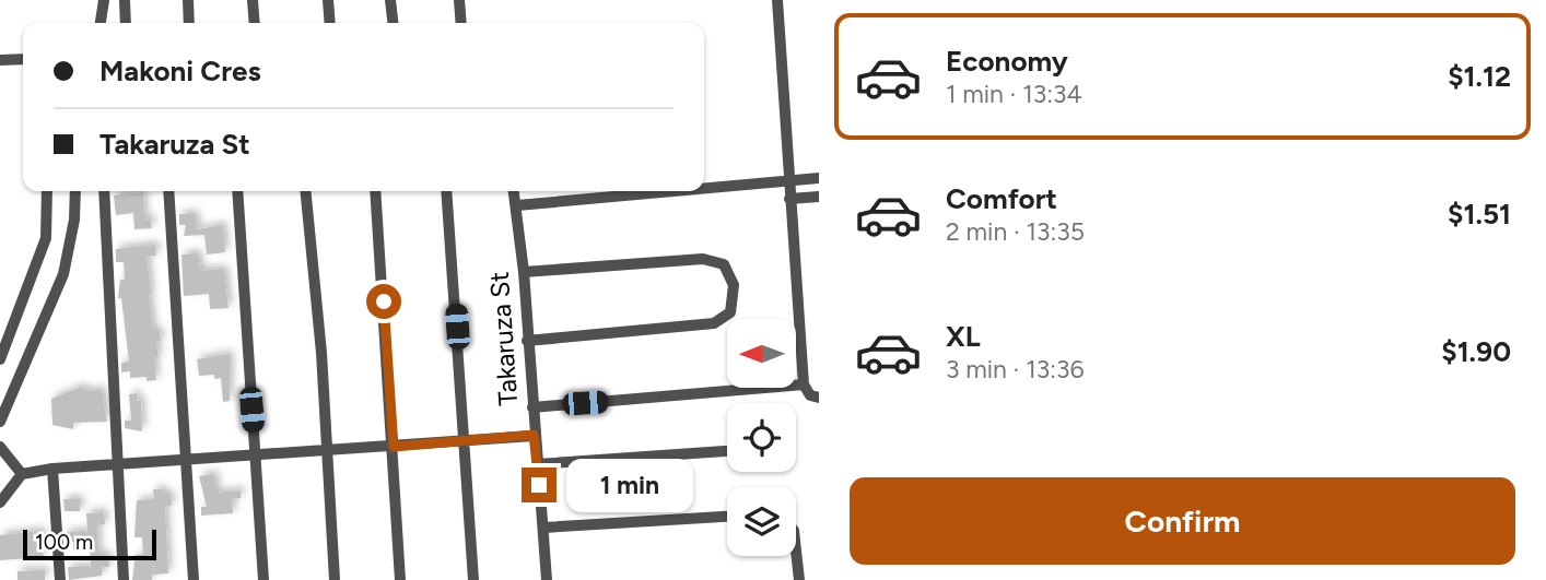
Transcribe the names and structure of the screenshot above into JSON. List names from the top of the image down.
{
  "streets": {
    "street": ["Takaruza St"]
  },
  "scale_bar": "100 m",
  "north": "left",
  "page": {
    "list": [
      {
        "name": "Economy",
        "note": "1 min · 13:34",
        "value": "$1.12"
      },
      {
        "name": "Comfort",
        "note": "2 min · 13:35",
        "value": "$1.51"
      },
      {
        "name": "XL",
        "note": "3 min · 13:36",
        "value": "$1.90"
      }
    ],
    "banner": ["Makoni Cres", "Takaruza St"],
    "bubble": "1 min",
    "buttons": "Confirm",
    "scale": "100 m"
  }
}
